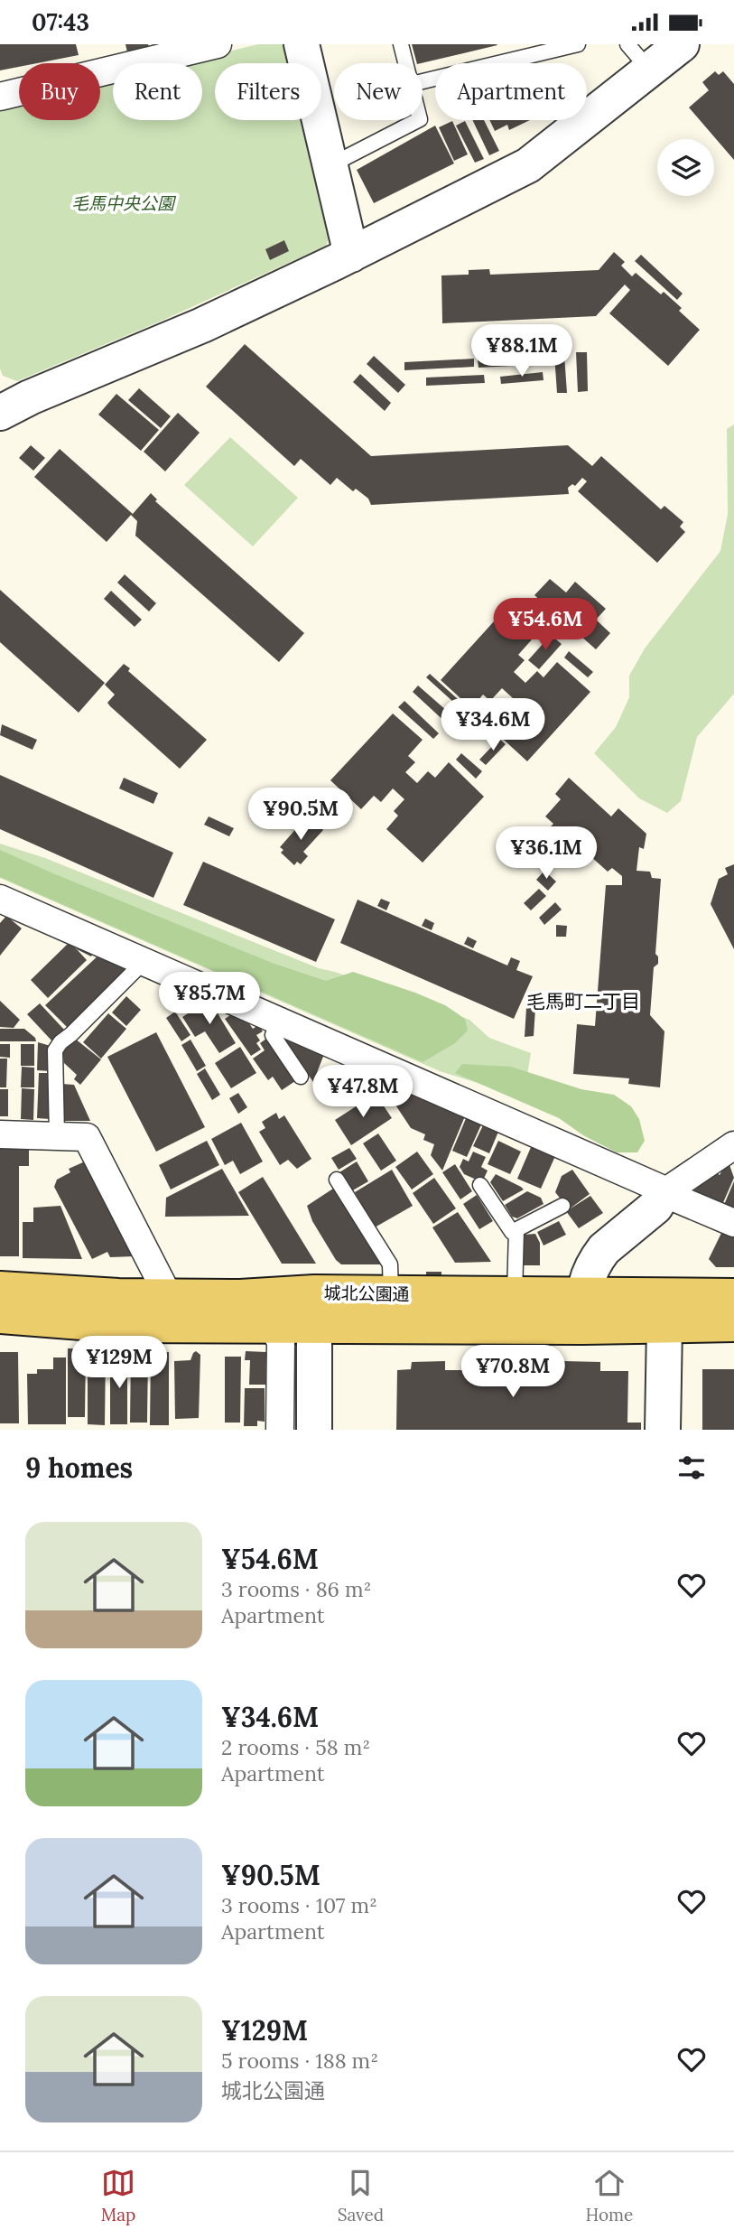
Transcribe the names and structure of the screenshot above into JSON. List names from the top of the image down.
{
  "streets": {
    "main road": ["城北公園通"]
  },
  "districts": ["毛馬町二丁目"],
  "parks": ["毛馬中央公園"],
  "page": {
    "status": "07:43",
    "chip": [
      "Buy",
      "Rent",
      "Filters",
      "New",
      "Apartment"
    ],
    "price": [
      "¥88.1M",
      "¥54.6M",
      "¥34.6M",
      "¥90.5M",
      "¥36.1M",
      "¥85.7M",
      "¥47.8M",
      "¥129M",
      "¥70.8M"
    ],
    "heading": "9 homes",
    "list": [
      {
        "name": "¥54.6M",
        "note": "3 rooms · 86 m² · Apartment"
      },
      {
        "name": "¥34.6M",
        "note": "2 rooms · 58 m² · Apartment"
      },
      {
        "name": "¥90.5M",
        "note": "3 rooms · 107 m² · Apartment"
      },
      {
        "name": "¥129M",
        "note": "5 rooms · 188 m² · 城北公園通"
      }
    ],
    "tabs": ["Map", "Saved", "Home"]
  }
}
